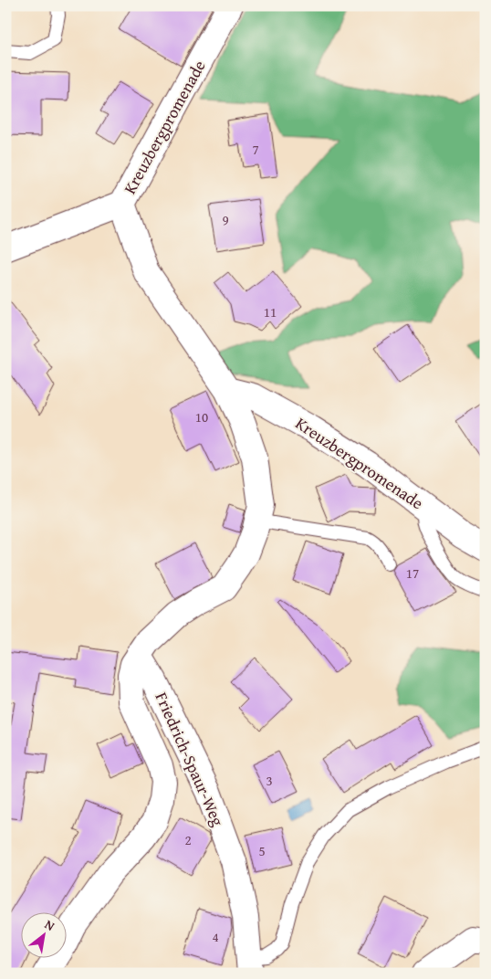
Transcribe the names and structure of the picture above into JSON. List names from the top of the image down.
{
  "streets": {
    "street": ["Kreuzbergpromenade", "Friedrich-Spaur-Weg"]
  },
  "crossings": [
    ["Kreuzbergpromenade", "Friedrich-Spaur-Weg"]
  ],
  "house_numbers": [
    "7",
    "9",
    "11",
    "10",
    "17",
    "3",
    "2",
    "5",
    "4"
  ],
  "north": "top right"
}
